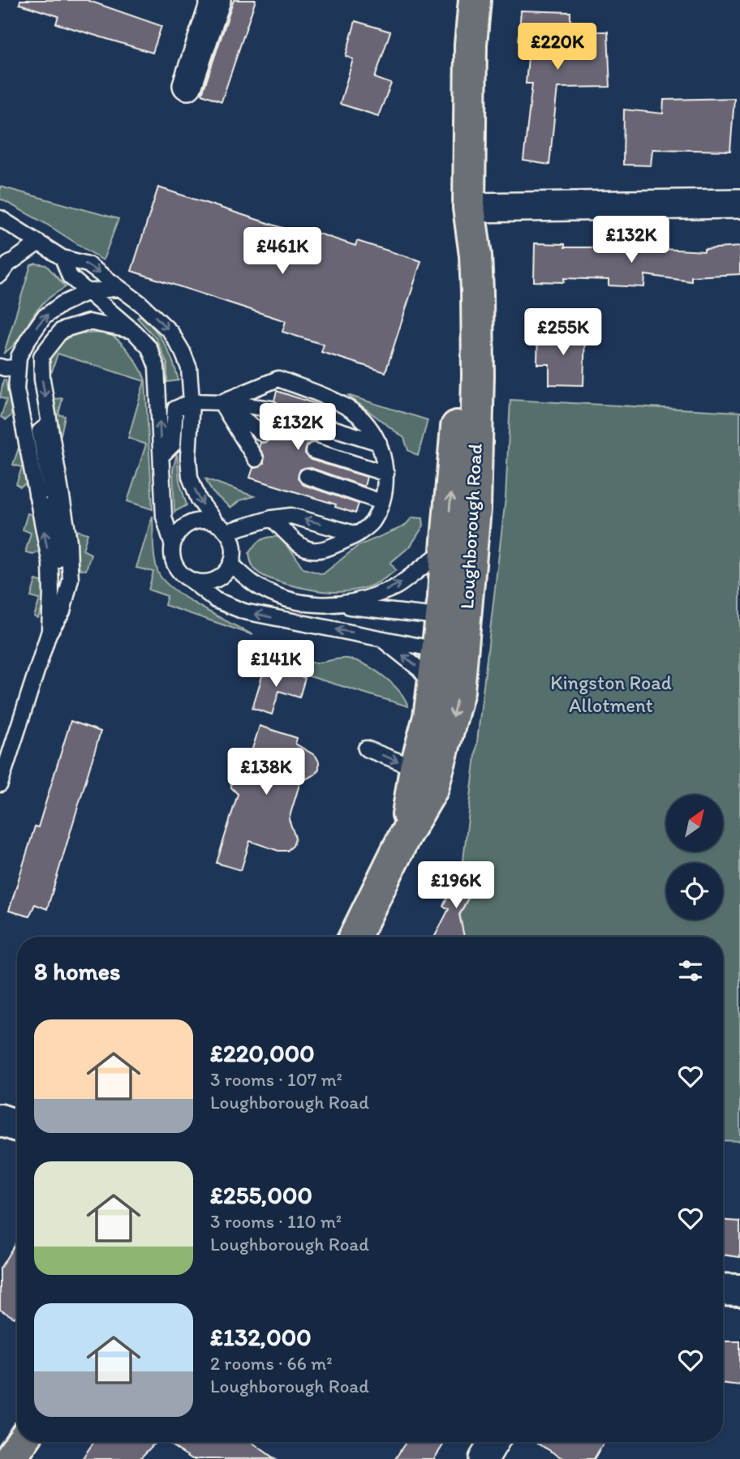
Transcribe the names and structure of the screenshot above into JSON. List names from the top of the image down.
{
  "streets": {
    "main road": ["Loughborough Road"]
  },
  "parks": ["Kingston Road Allotment"],
  "north": "top right",
  "page": {
    "price": [
      "£220K",
      "£132K",
      "£461K",
      "£255K",
      "£132K",
      "£141K",
      "£138K",
      "£196K"
    ],
    "heading": "8 homes",
    "list": [
      {
        "name": "£220,000",
        "note": "3 rooms · 107 m² · Loughborough Road"
      },
      {
        "name": "£255,000",
        "note": "3 rooms · 110 m² · Loughborough Road"
      },
      {
        "name": "£132,000",
        "note": "2 rooms · 66 m² · Loughborough Road"
      }
    ]
  }
}
